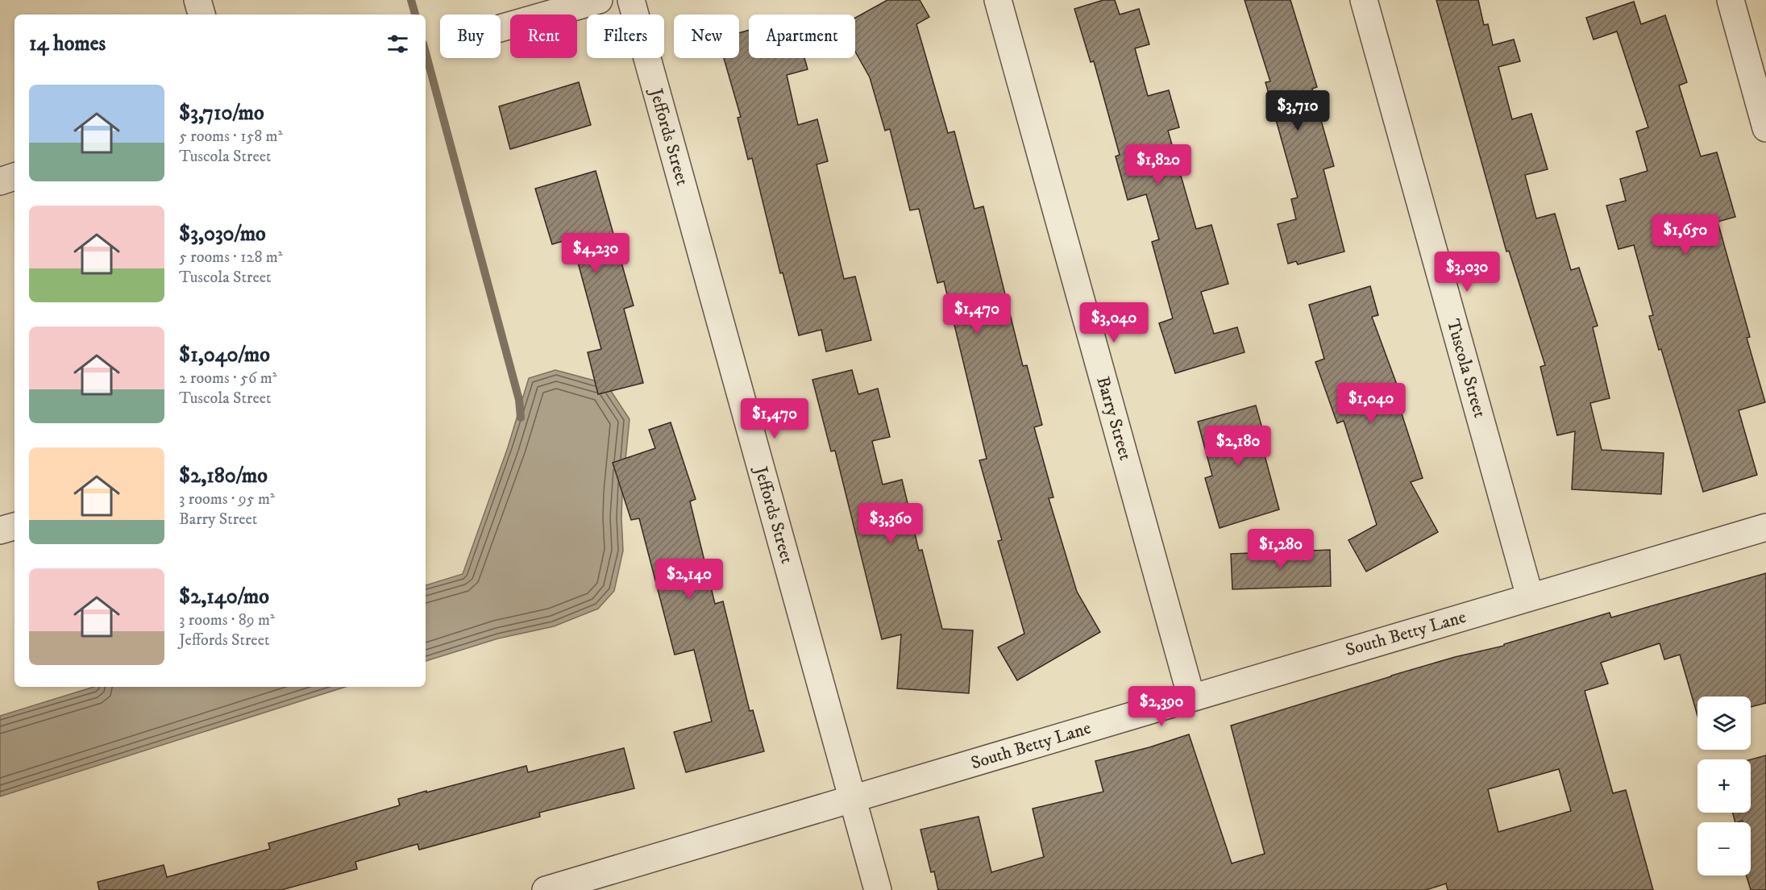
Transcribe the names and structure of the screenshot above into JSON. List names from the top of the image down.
{
  "streets": {
    "street": [
      "Jeffords Street",
      "Tuscola Street",
      "Barry Street",
      "South Betty Lane"
    ]
  },
  "crossings": [
    ["Jeffords Street", "South Betty Lane"],
    ["Tuscola Street", "South Betty Lane"],
    ["Barry Street", "South Betty Lane"]
  ],
  "page": {
    "chip": [
      "Buy",
      "Rent",
      "Filters",
      "New",
      "Apartment"
    ],
    "heading": "14 homes",
    "list": [
      {
        "name": "$3,710/mo",
        "note": "5 rooms · 158 m² · Tuscola Street"
      },
      {
        "name": "$3,030/mo",
        "note": "5 rooms · 128 m² · Tuscola Street"
      },
      {
        "name": "$1,040/mo",
        "note": "2 rooms · 56 m² · Tuscola Street"
      },
      {
        "name": "$2,180/mo",
        "note": "3 rooms · 95 m² · Barry Street"
      },
      {
        "name": "$2,140/mo",
        "note": "3 rooms · 89 m² · Jeffords Street"
      }
    ],
    "price": [
      "$3,710",
      "$1,820",
      "$1,650",
      "$4,230",
      "$3,030",
      "$1,470",
      "$3,040",
      "$1,040",
      "$1,470",
      "$2,180",
      "$3,360",
      "$1,280",
      "$2,140",
      "$2,390"
    ],
    "map_buttons": ["+", "−"]
  }
}
